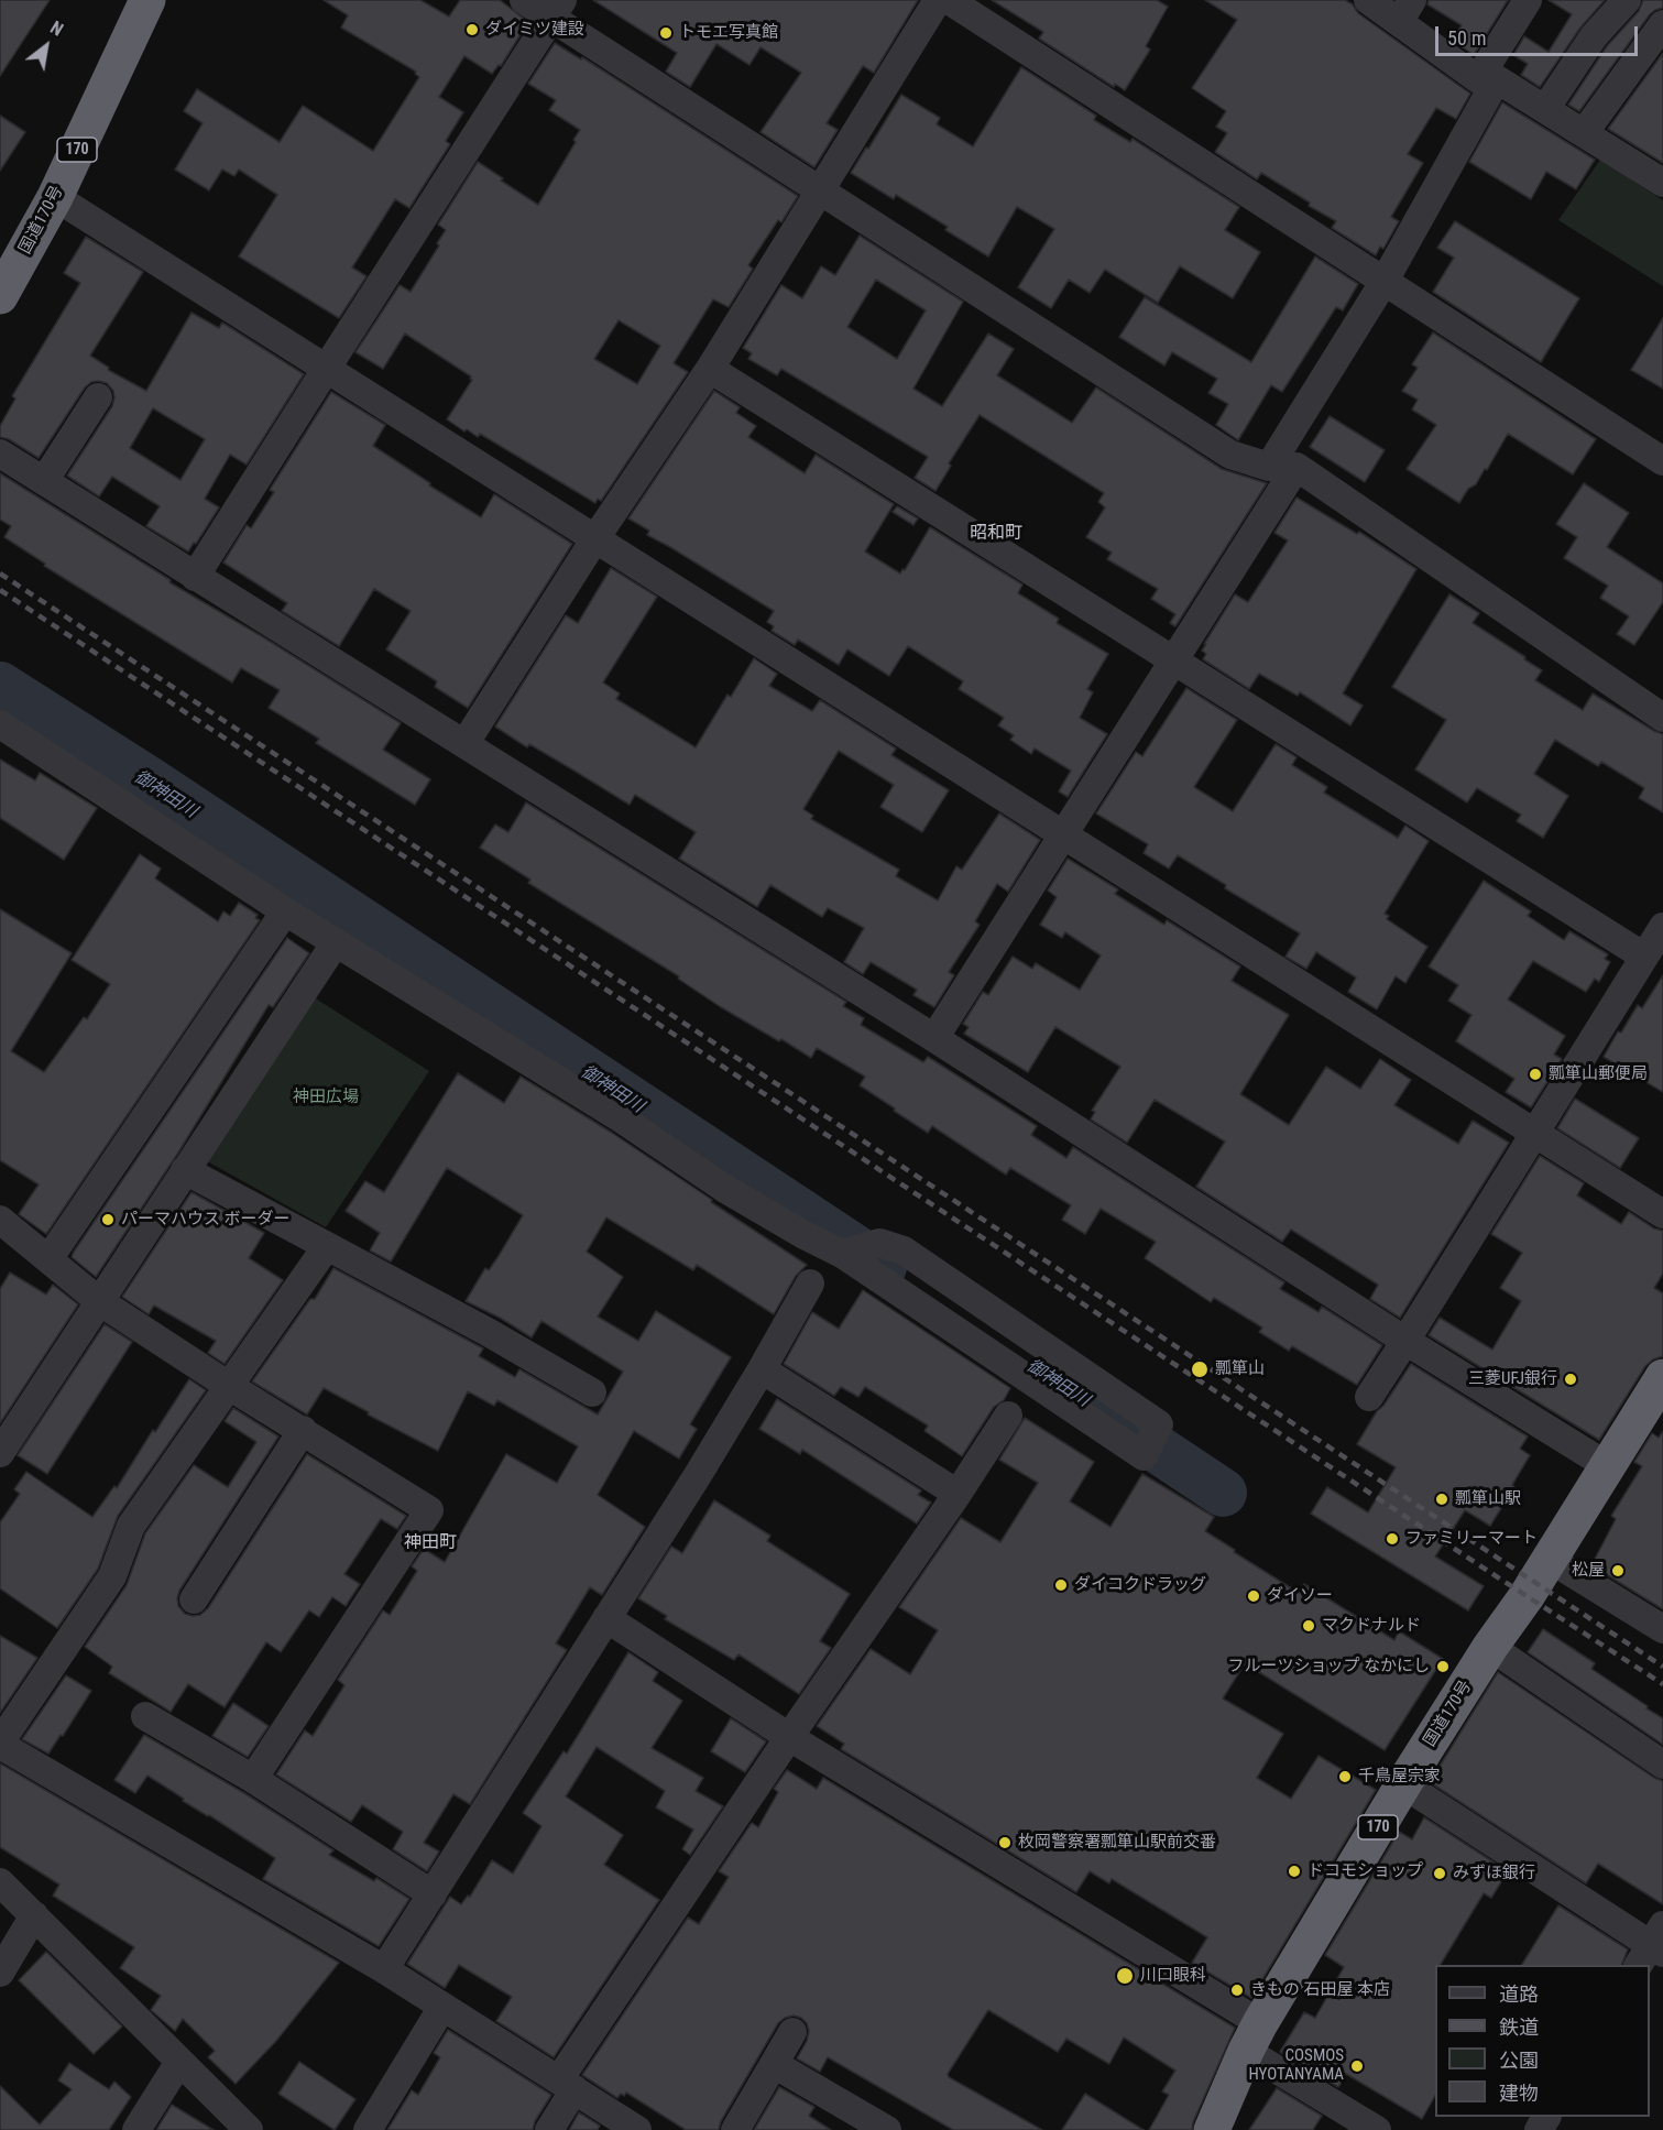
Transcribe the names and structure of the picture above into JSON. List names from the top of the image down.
{
  "streets": {
    "highway": ["170", "国道170号"]
  },
  "districts": ["昭和町", "神田町"],
  "water": ["御神田川"],
  "parks": ["神田広場"],
  "places": [
    "ダイミツ建設",
    "トモエ写真館",
    "瓢箪山郵便局",
    "パーマハウス ボーダー",
    "瓢箪山",
    "三菱UFJ銀行",
    "瓢箪山駅",
    "ファミリーマート",
    "松屋",
    "ダイコクドラッグ",
    "ダイソー",
    "マクドナルド",
    "フルーツショップ なかにし",
    "千鳥屋宗家",
    "枚岡警察署瓢箪山駅前交番",
    "ドコモショップ",
    "みずほ銀行",
    "川口眼科",
    "きもの 石田屋 本店",
    "COSMOS HYOTANYAMA"
  ],
  "legend": [
    "道路",
    "鉄道",
    "公園",
    "建物"
  ],
  "scale_bar": "50 m",
  "north": "top right"
}
